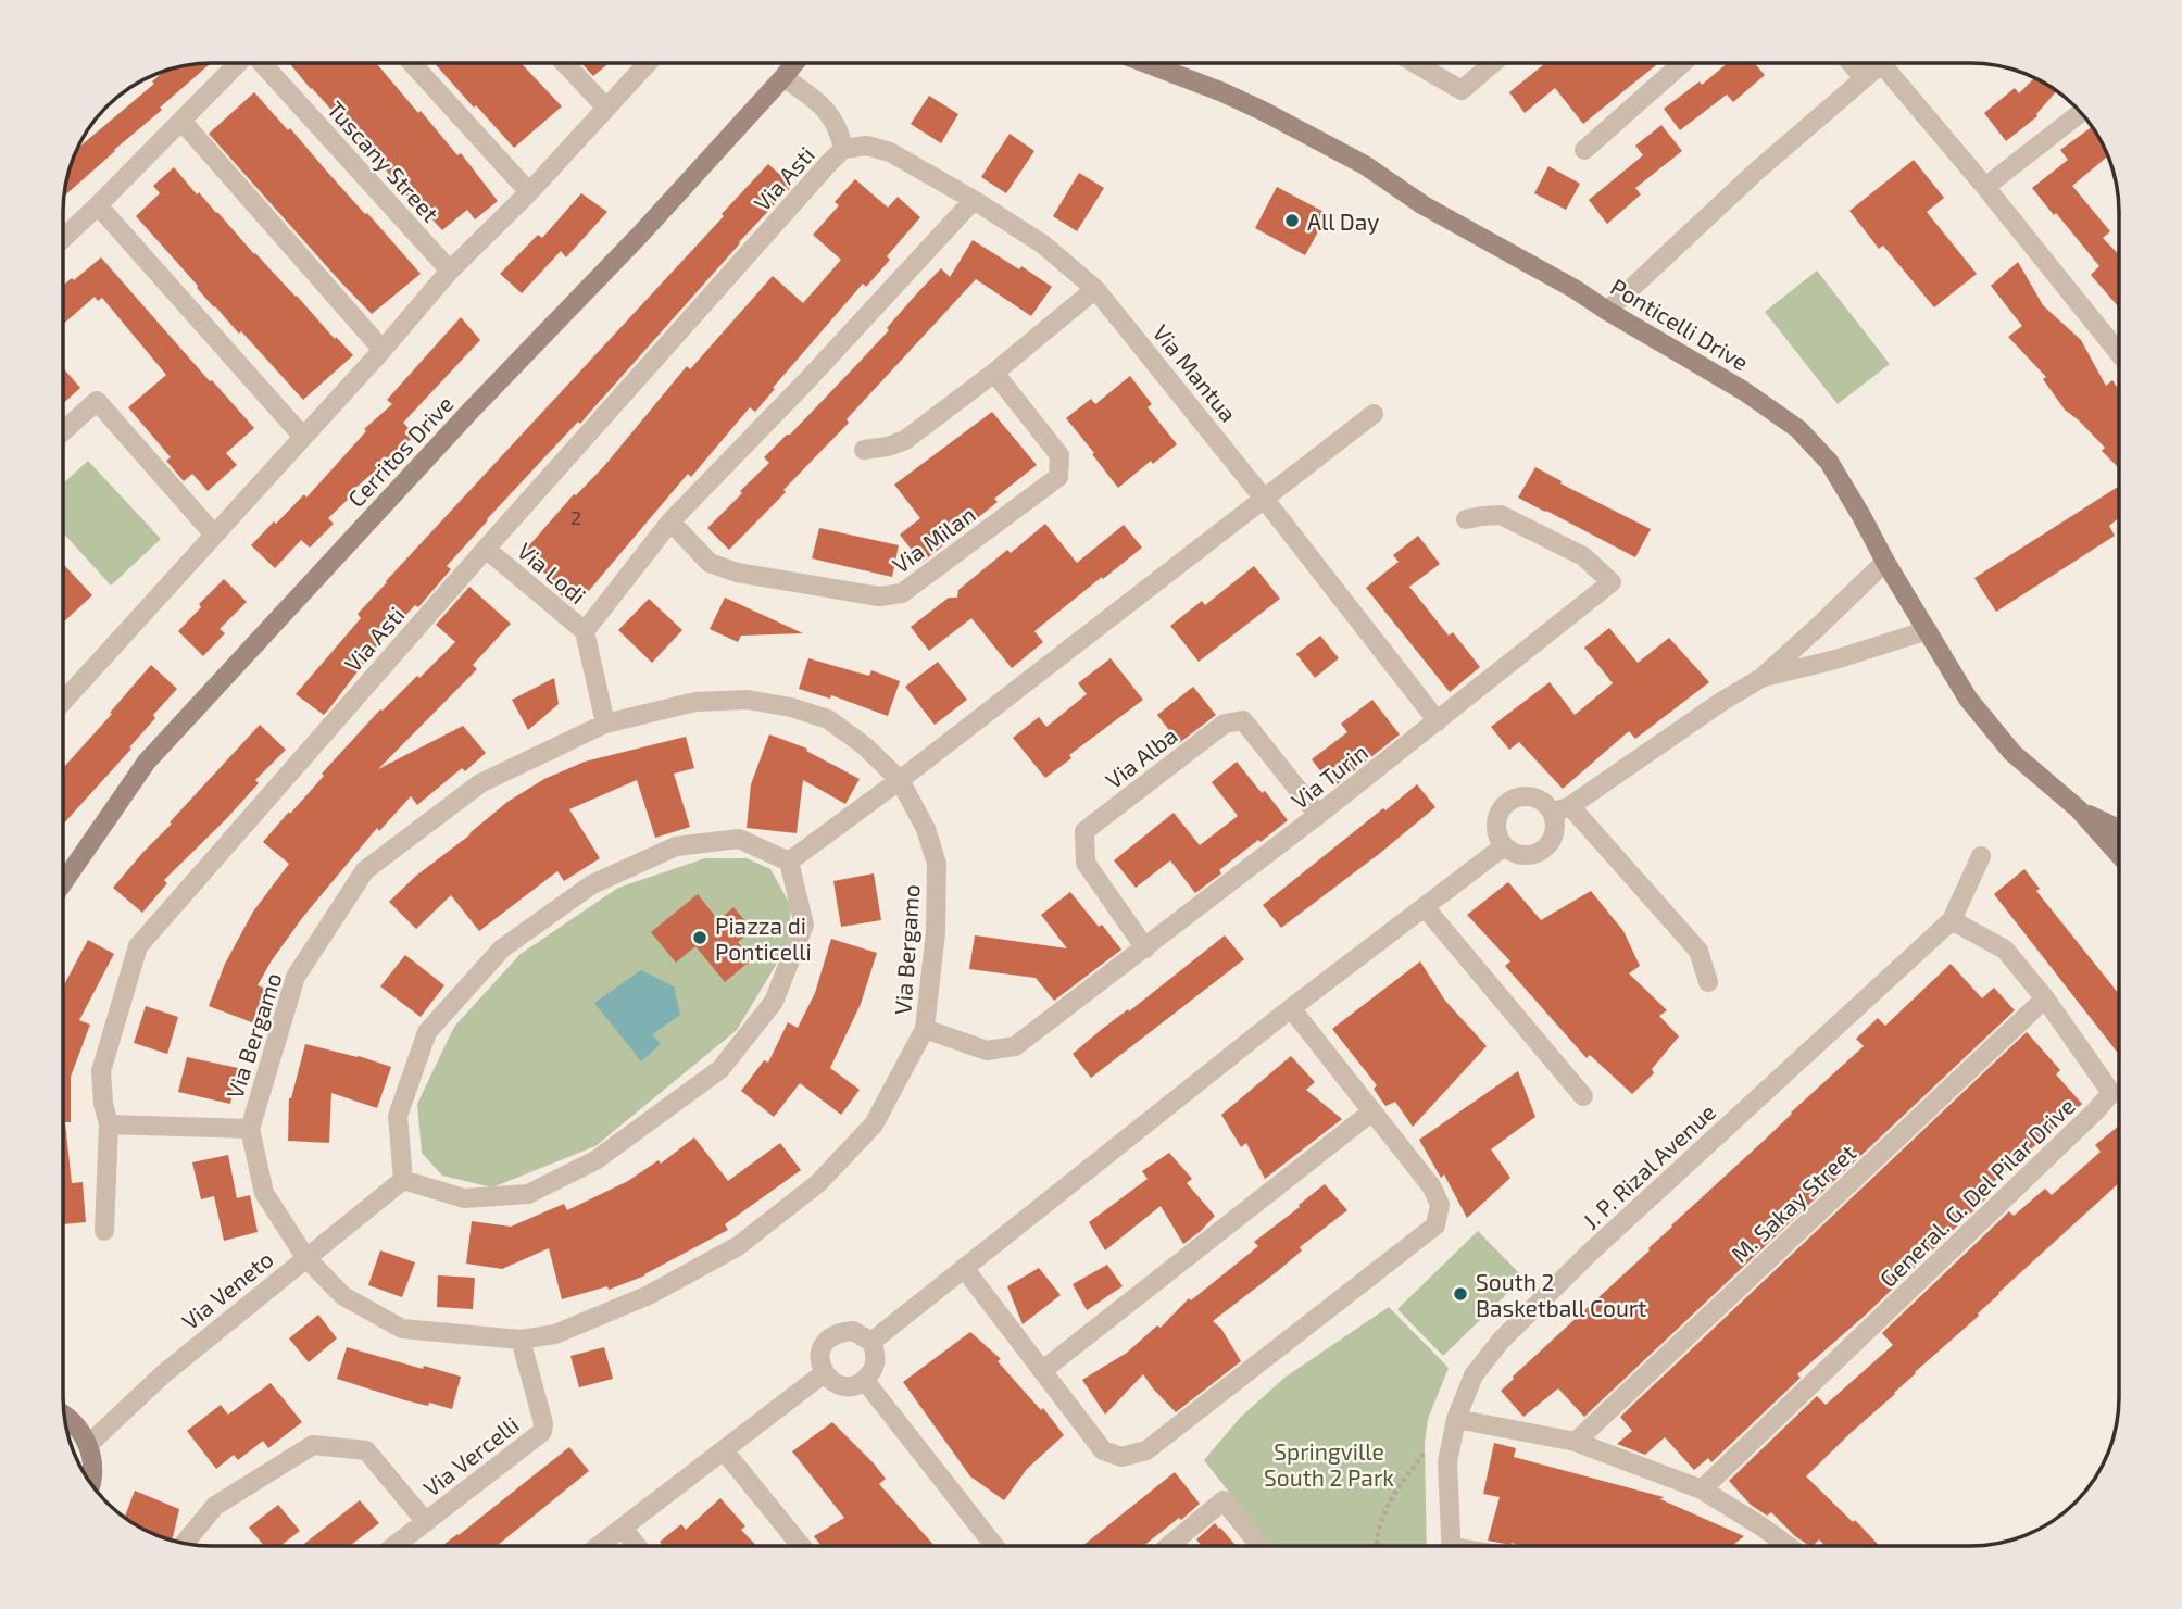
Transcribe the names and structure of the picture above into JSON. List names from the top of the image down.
{
  "streets": {
    "street": [
      "Tuscany Street",
      "Via Asti",
      "Ponticelli Drive",
      "Via Mantua",
      "Cerritos Drive",
      "Via Milan",
      "Via Lodi",
      "Via Alba",
      "Via Turin",
      "Via Bergamo",
      "J. P. Rizal Avenue",
      "General. G. Del Pilar Drive",
      "M. Sakay Street",
      "Via Veneto",
      "Via Vercelli"
    ]
  },
  "crossings": [
    ["Via Asti", "Via Mantua"],
    ["Via Asti", "Via Lodi"],
    ["Via Mantua", "Via Turin"],
    ["Via Lodi", "Via Bergamo"],
    ["Via Alba", "Via Turin"],
    ["Via Turin", "Via Bergamo"],
    ["Via Bergamo", "Via Veneto"],
    ["Via Bergamo", "Via Vercelli"],
    ["J. P. Rizal Avenue", "General. G. Del Pilar Drive"],
    ["General. G. Del Pilar Drive", "M. Sakay Street"]
  ],
  "parks": ["Springville South 2 Park"],
  "places": ["All Day", "Piazza di Ponticelli", "South 2 Basketball Court"],
  "house_numbers": ["2"]
}
